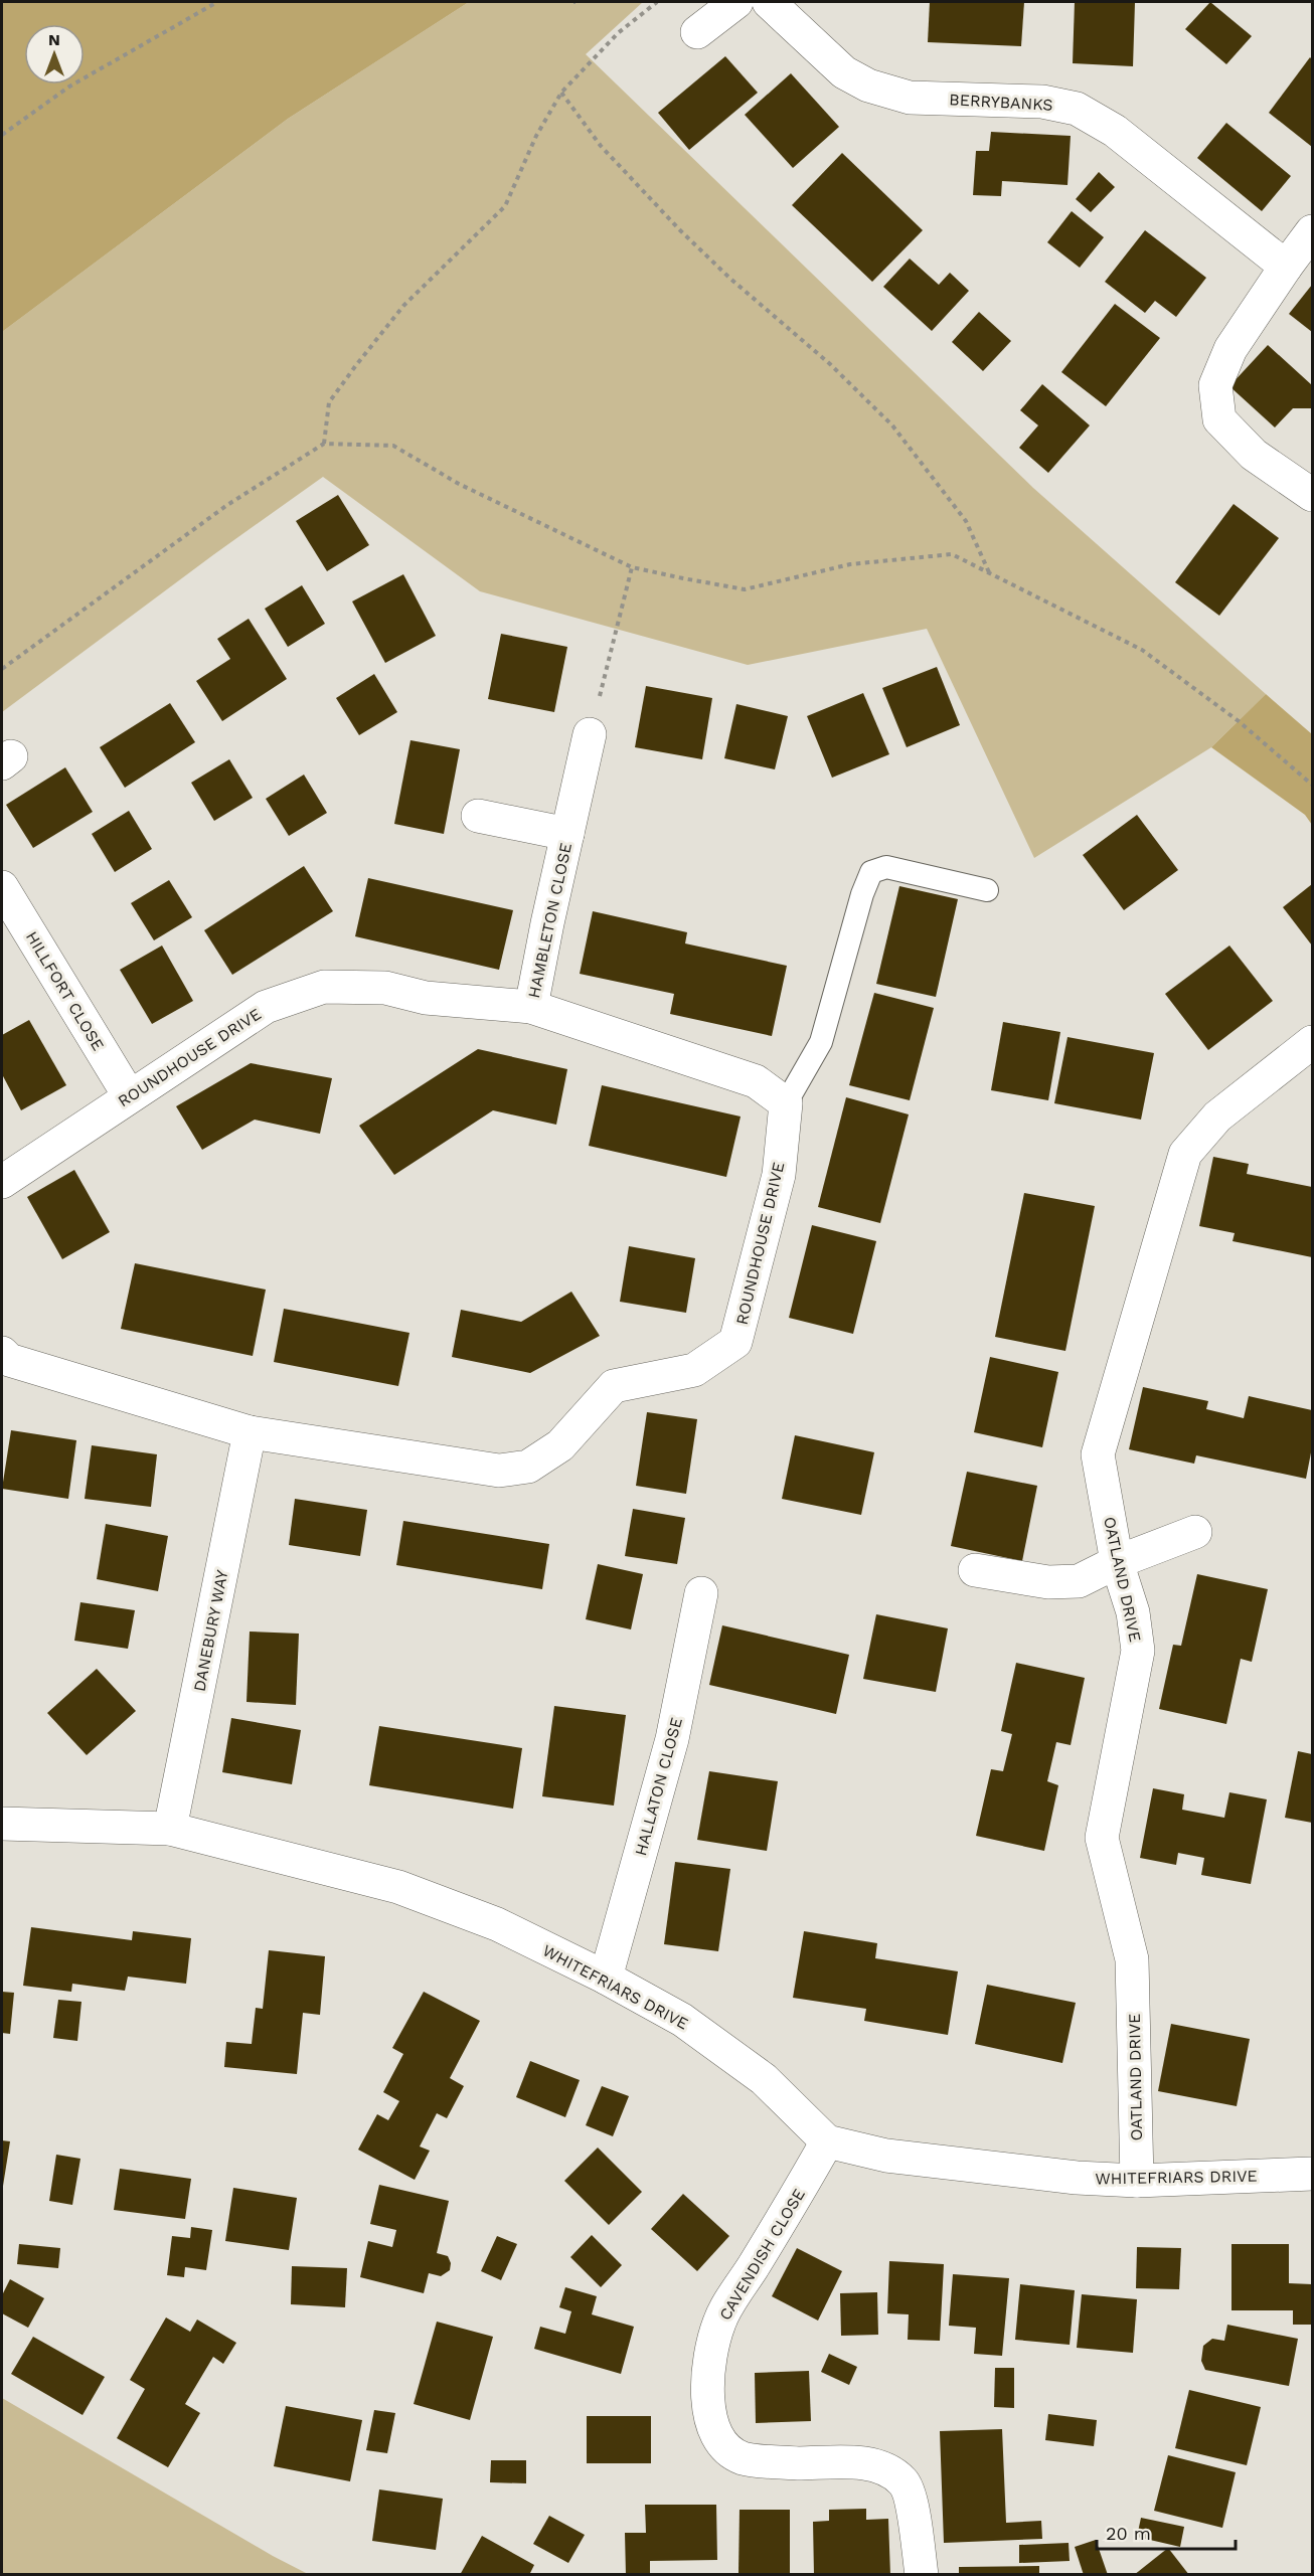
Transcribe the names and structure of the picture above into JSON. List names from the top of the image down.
{
  "streets": {
    "street": [
      "BERRYBANKS",
      "HAMBLETON CLOSE",
      "HILLFORT CLOSE",
      "ROUNDHOUSE DRIVE",
      "OATLAND DRIVE",
      "DANEBURY WAY",
      "HALLATON CLOSE",
      "WHITEFRIARS DRIVE",
      "CAVENDISH CLOSE"
    ]
  },
  "crossings": [
    ["HAMBLETON CLOSE", "ROUNDHOUSE DRIVE"],
    ["HILLFORT CLOSE", "ROUNDHOUSE DRIVE"],
    ["ROUNDHOUSE DRIVE", "DANEBURY WAY"],
    ["OATLAND DRIVE", "WHITEFRIARS DRIVE"],
    ["DANEBURY WAY", "WHITEFRIARS DRIVE"],
    ["HALLATON CLOSE", "WHITEFRIARS DRIVE"],
    ["WHITEFRIARS DRIVE", "CAVENDISH CLOSE"]
  ],
  "scale_bar": "20 m",
  "north": "top"
}
